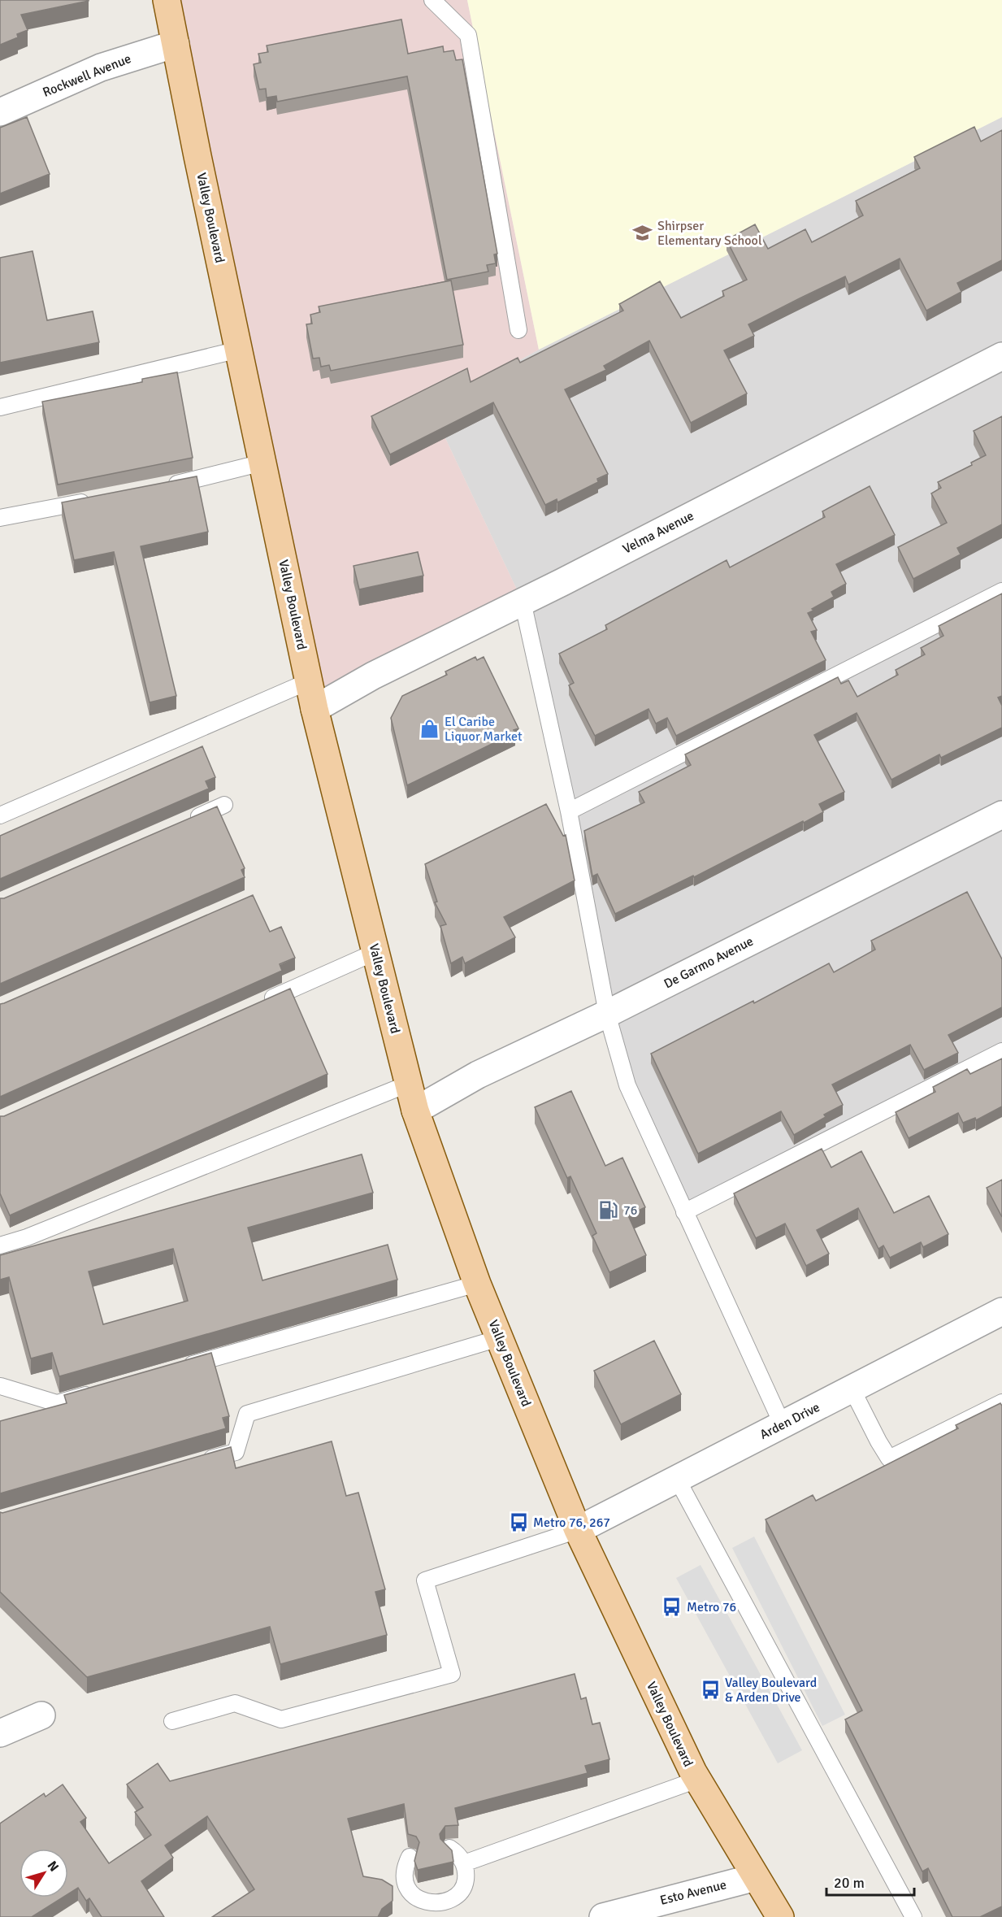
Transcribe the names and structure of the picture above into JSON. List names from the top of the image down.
{
  "streets": {
    "main road": ["Valley Boulevard"],
    "street": [
      "Rockwell Avenue",
      "Velma Avenue",
      "De Garmo Avenue",
      "Arden Drive",
      "Esto Avenue"
    ]
  },
  "crossings": [
    ["Rockwell Avenue", "Valley Boulevard"],
    ["Valley Boulevard", "Velma Avenue"],
    ["Valley Boulevard", "De Garmo Avenue"],
    ["Valley Boulevard", "Arden Drive"],
    ["Valley Boulevard", "Esto Avenue"]
  ],
  "places": {
    "school or university": ["Shirpser Elementary School"],
    "shop": ["El Caribe Liquor Market"],
    "fuel station": ["76"],
    "bus stop": ["Metro 76, 267", "Metro 76", "Valley Boulevard & Arden Drive"]
  },
  "scale_bar": "20 m",
  "north": "top right"
}
